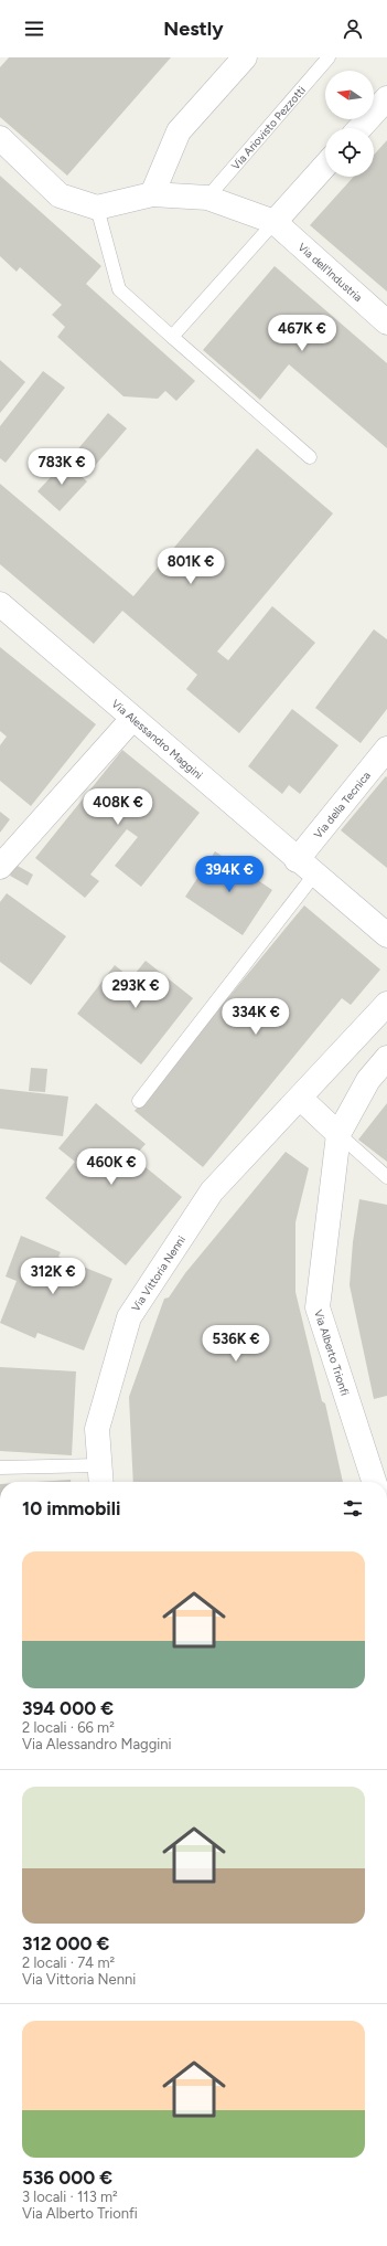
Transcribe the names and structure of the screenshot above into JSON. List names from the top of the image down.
{
  "streets": {
    "street": [
      "Via dell'Industria",
      "Via Alessandro Maggini",
      "Via della Tecnica",
      "Via Vittoria Nenni",
      "Via Alberto Trionfi"
    ],
    "lane": ["Via Ariovisto Pezzotti"]
  },
  "crossings": [
    ["Via Alessandro Maggini", "Via della Tecnica"]
  ],
  "north": "left",
  "page": {
    "header": "Nestly",
    "price": [
      "467K €",
      "783K €",
      "801K €",
      "408K €",
      "394K €",
      "293K €",
      "334K €",
      "460K €",
      "312K €",
      "536K €"
    ],
    "heading": "10 immobili",
    "list": [
      {
        "name": "394 000 €",
        "note": "2 locali · 66 m² · Via Alessandro Maggini"
      },
      {
        "name": "312 000 €",
        "note": "2 locali · 74 m² · Via Vittoria Nenni"
      },
      {
        "name": "536 000 €",
        "note": "3 locali · 113 m² · Via Alberto Trionfi"
      }
    ]
  }
}
